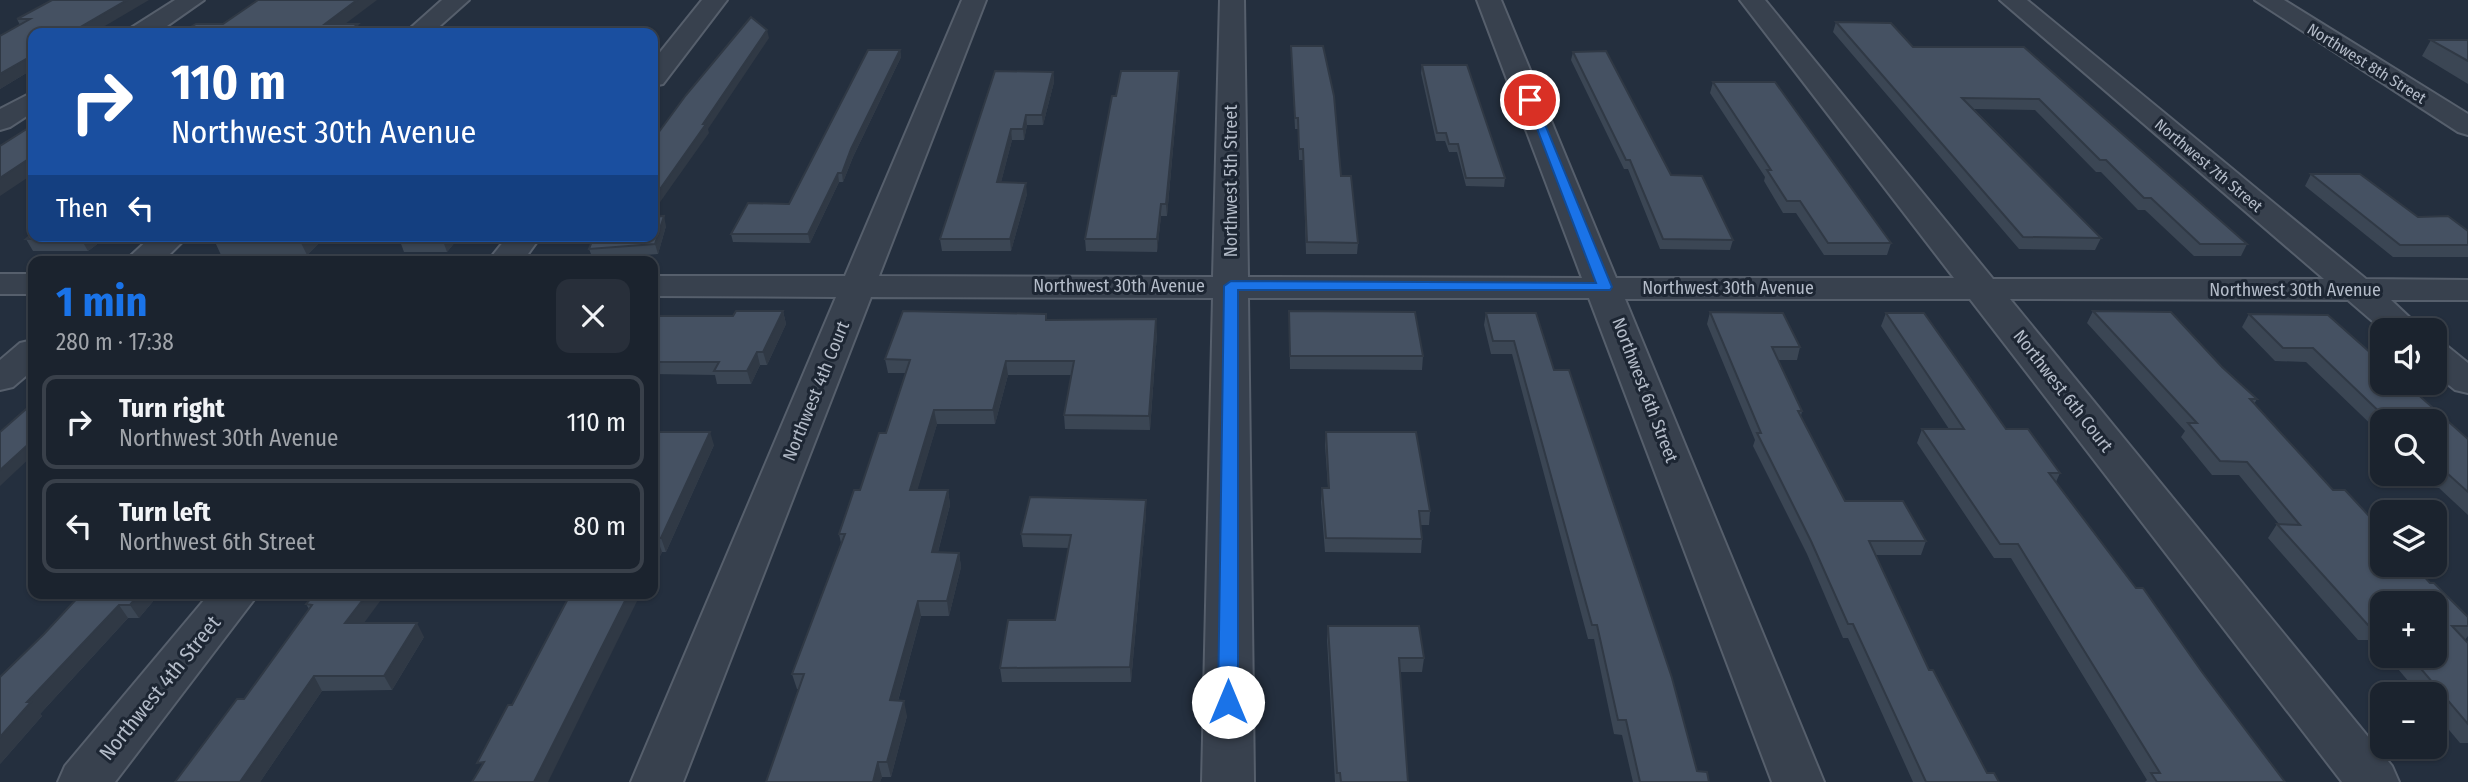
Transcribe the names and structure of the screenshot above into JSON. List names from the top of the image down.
{
  "streets": {
    "street": [
      "Northwest 8th Street",
      "Northwest 7th Street",
      "Northwest 5th Street",
      "Northwest 30th Avenue",
      "Northwest 6th Street",
      "Northwest 4th Court",
      "Northwest 6th Court",
      "Northwest 4th Street"
    ]
  },
  "crossings": [
    ["Northwest 7th Street", "Northwest 30th Avenue"],
    ["Northwest 5th Street", "Northwest 30th Avenue"],
    ["Northwest 30th Avenue", "Northwest 6th Street"],
    ["Northwest 30th Avenue", "Northwest 4th Court"],
    ["Northwest 30th Avenue", "Northwest 6th Court"]
  ],
  "page": {
    "turn": ["110 m", "Northwest 30th Avenue"],
    "then": "Then",
    "heading": ["1 min", "280 m · 17:38"],
    "map_buttons": ["+", "−"],
    "list": [
      {
        "name": "Turn right",
        "note": "Northwest 30th Avenue",
        "value": "110 m"
      },
      {
        "name": "Turn left",
        "note": "Northwest 6th Street",
        "value": "80 m"
      }
    ]
  }
}
